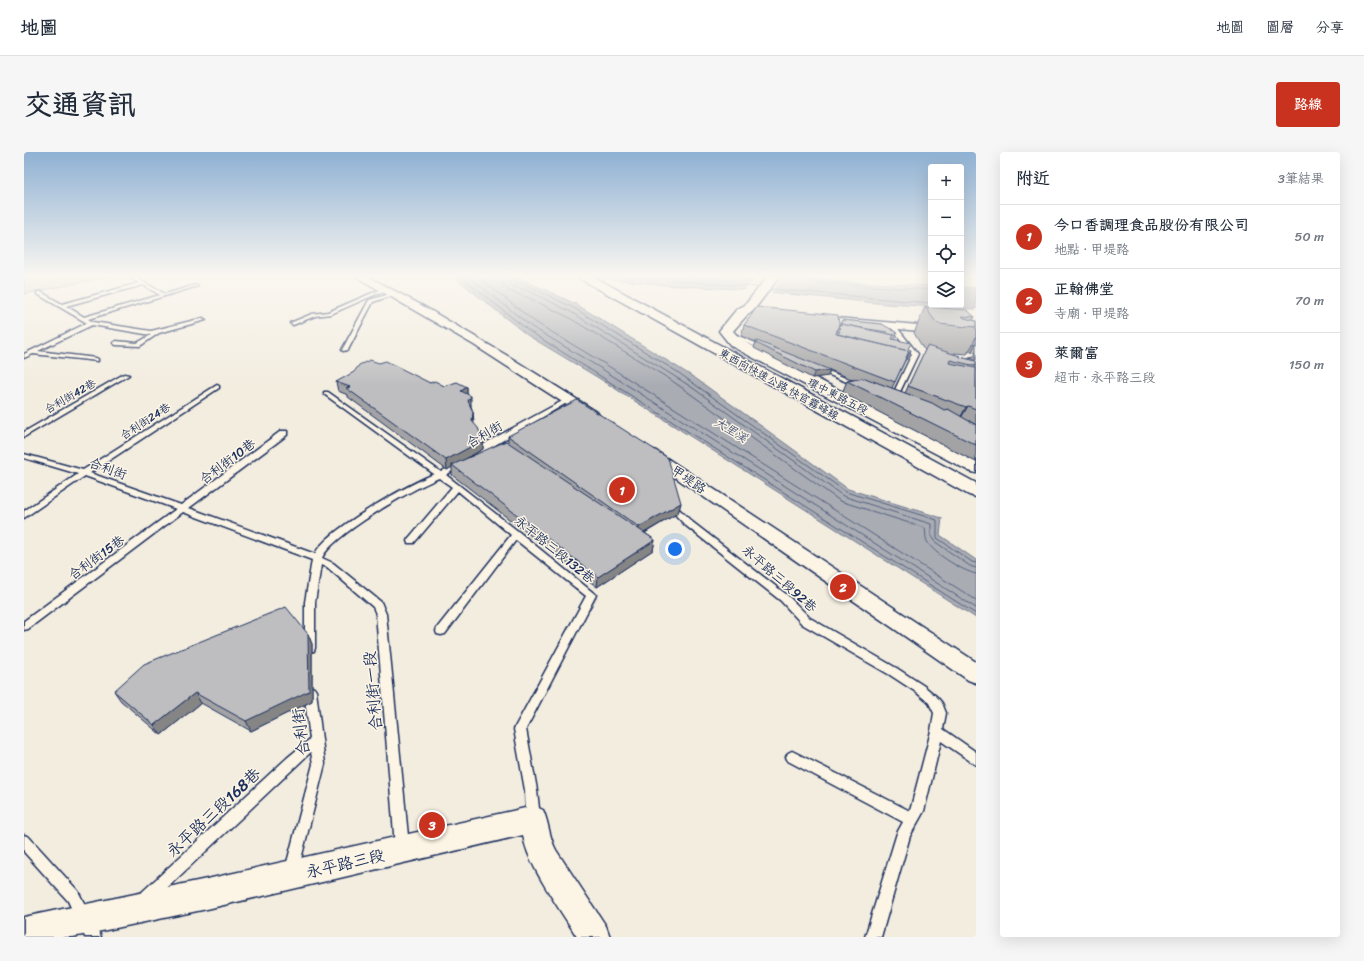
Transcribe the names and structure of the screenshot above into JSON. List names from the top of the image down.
{
  "streets": {
    "main road": ["東西向快速公路 快官霧峰線", "環中東路五段"],
    "street": ["甲堤路", "永平路三段"],
    "lane": [
      "合利街42巷",
      "合利街24巷",
      "合利街",
      "合利街10巷",
      "永平路三段132巷",
      "合利街15巷",
      "永平路三段92巷",
      "合利街一段",
      "永平路三段168巷"
    ]
  },
  "crossings": [
    ["合利街24巷", "合利街"],
    ["合利街", "合利街10巷"],
    ["合利街", "永平路三段132巷"],
    ["合利街", "合利街15巷"],
    ["合利街", "合利街一段"],
    ["合利街", "永平路三段168巷"],
    ["合利街", "永平路三段"],
    ["合利街10巷", "合利街15巷"],
    ["永平路三段132巷", "永平路三段"],
    ["合利街一段", "永平路三段"],
    ["永平路三段168巷", "永平路三段"]
  ],
  "water": ["大里溪"],
  "page": {
    "header": "地圖",
    "nav": ["地圖", "圖層", "分享"],
    "title": "交通資訊",
    "buttons": "路線",
    "heading": ["附近", "3筆結果"],
    "map_buttons": ["+", "−"],
    "list": [
      {
        "mark": "1",
        "name": "今口香調理食品股份有限公司",
        "note": "地點 · 甲堤路",
        "value": "50 m"
      },
      {
        "mark": "2",
        "name": "正翰佛堂",
        "note": "寺廟 · 甲堤路",
        "value": "70 m"
      },
      {
        "mark": "3",
        "name": "萊爾富",
        "note": "超市 · 永平路三段",
        "value": "150 m"
      }
    ],
    "pins": ["1", "2", "3"]
  }
}
